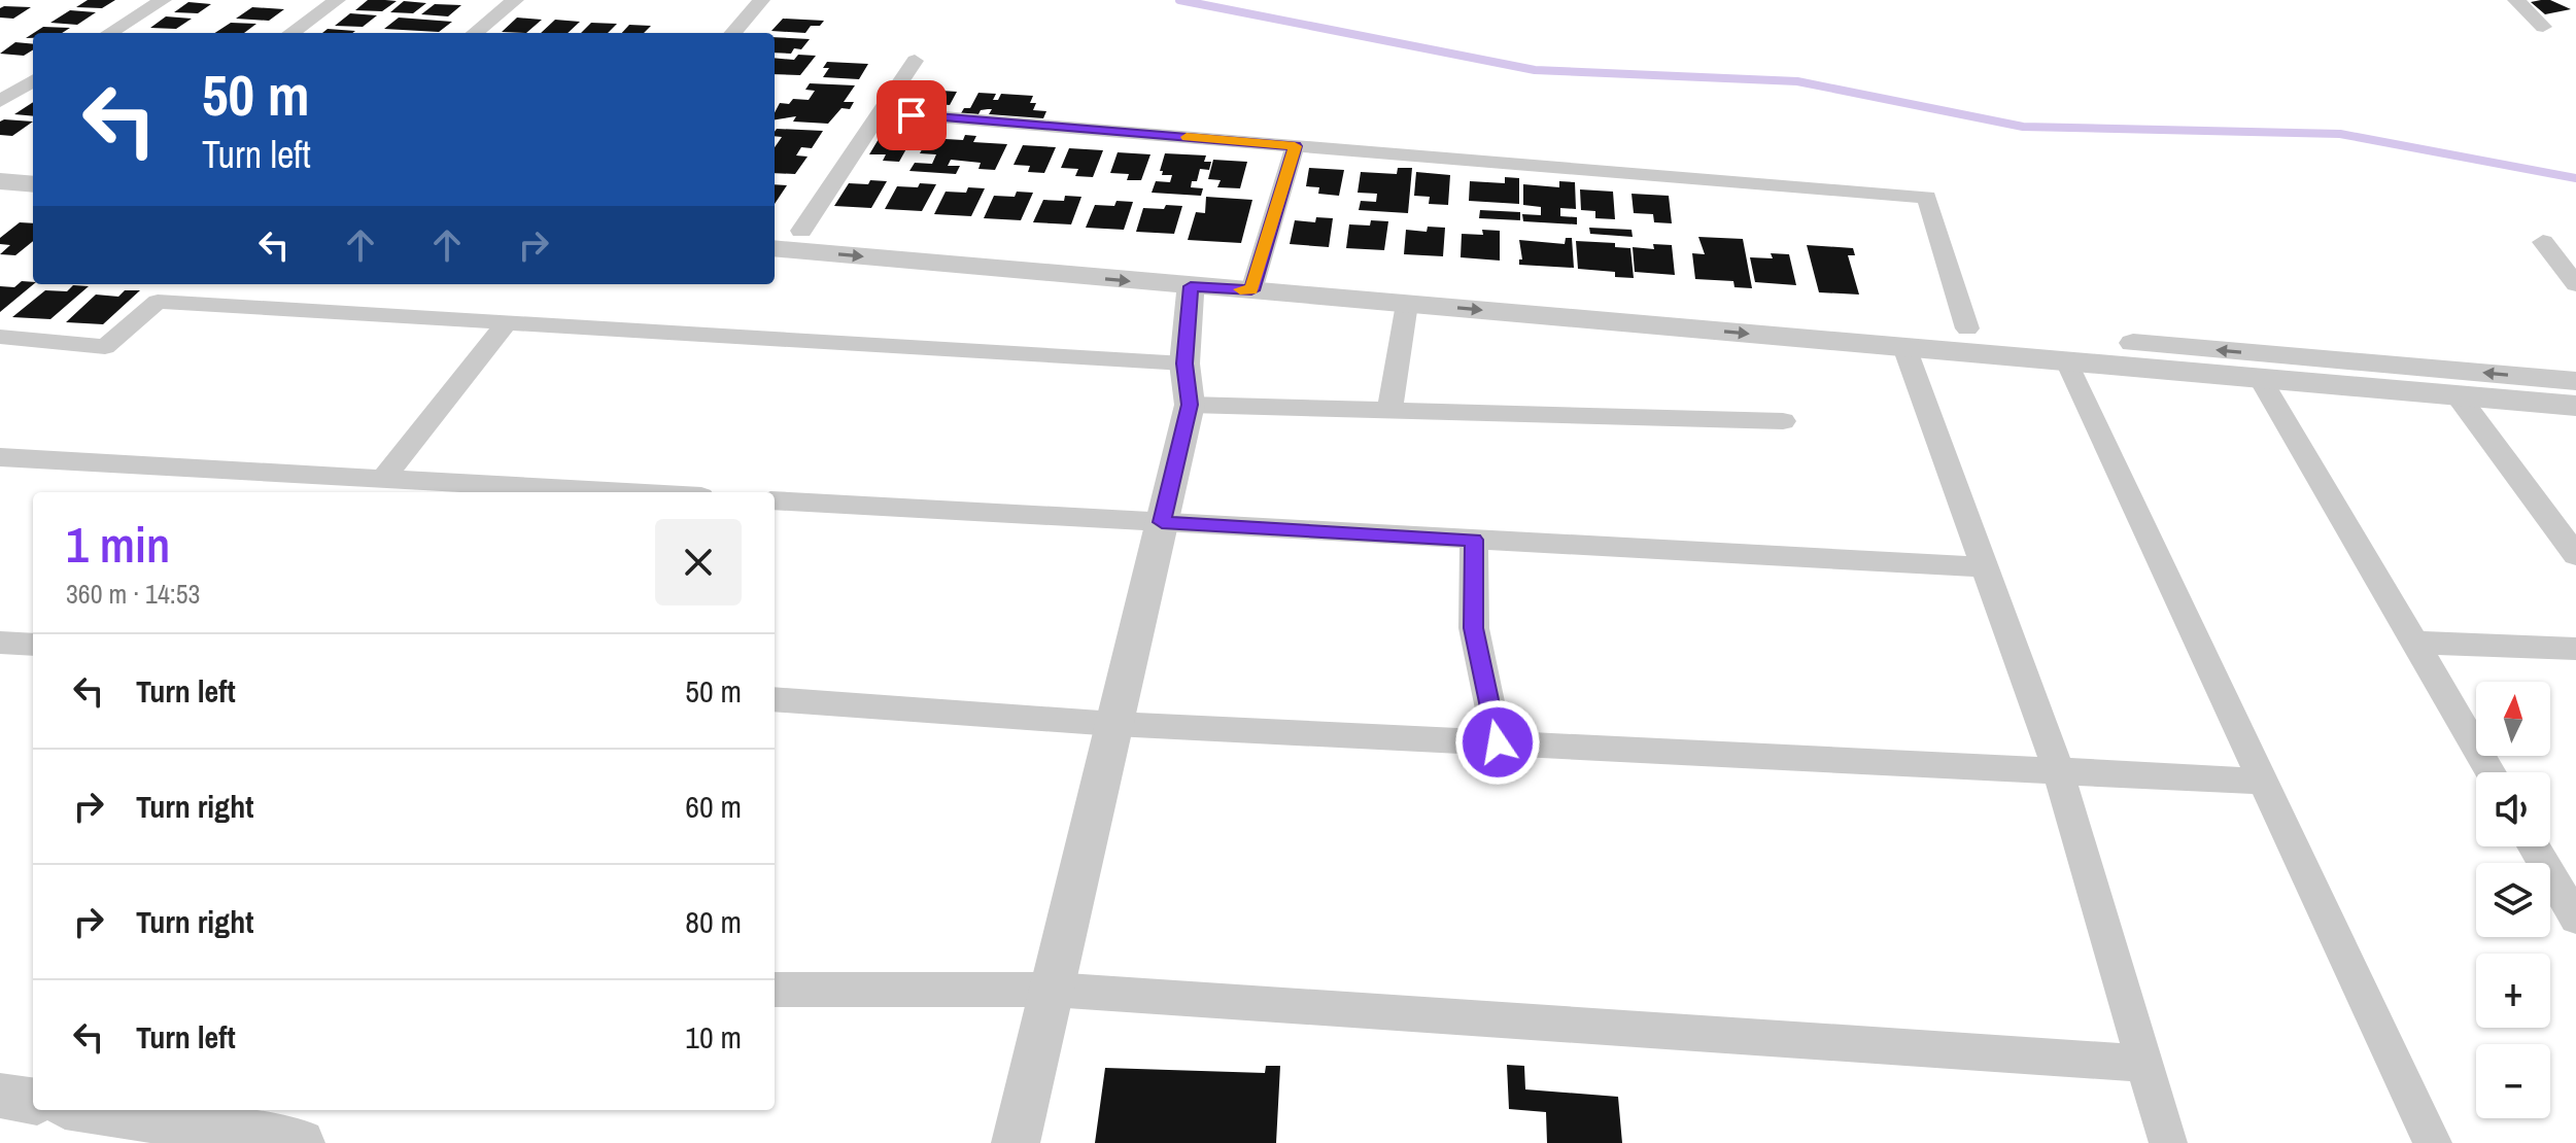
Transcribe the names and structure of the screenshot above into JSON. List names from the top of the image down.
{
  "north": "top",
  "page": {
    "turn": ["50 m", "Turn left"],
    "heading": ["1 min", "360 m · 14:53"],
    "list": [
      {
        "name": "Turn left",
        "value": "50 m"
      },
      {
        "name": "Turn right",
        "value": "60 m"
      },
      {
        "name": "Turn right",
        "value": "80 m"
      },
      {
        "name": "Turn left",
        "value": "10 m"
      }
    ],
    "map_buttons": ["+", "−"]
  }
}
